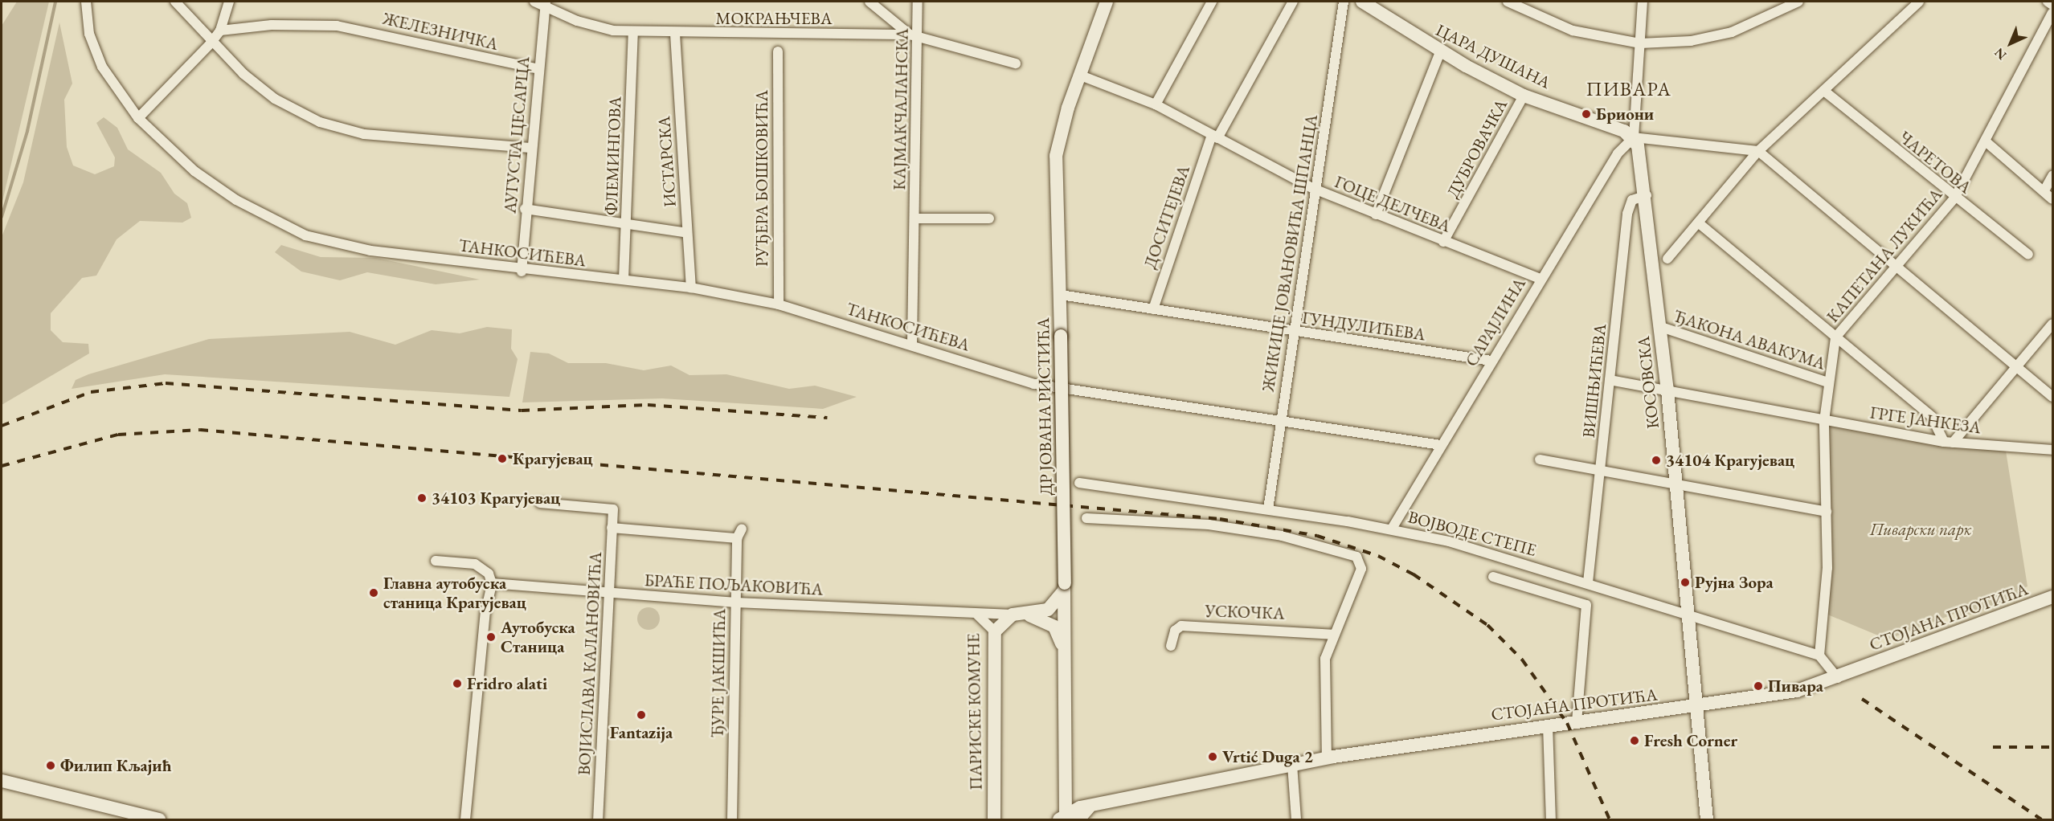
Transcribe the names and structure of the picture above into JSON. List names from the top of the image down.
{
  "streets": {
    "street": [
      "МОКРАЊЧЕВА",
      "ЖЕЛЕЗНИЧКА",
      "ЦАРА ДУШАНА",
      "КАЈМАКЧАЛАНСКА",
      "АУГУСТА ЦЕСАРЦА",
      "ДУБРОВАЧКА",
      "ФЛЕМИНГОВА",
      "ИСТАРСКА",
      "ЧАРЕТОВА",
      "РУЂЕРА БОШКОВИЋА",
      "ГОЦЕ ДЕЛЧЕВА",
      "ДОСИТЕЈЕВА",
      "ТАНКОСИЋЕВА",
      "ЖИКИЦЕ ЈОВАНОВИЋА ШПАНЦА",
      "КАПЕТАНА ЛУКИЋА",
      "САРАЈЛИНА",
      "ГУНДУЛИЋЕВА",
      "ЂАКОНА АВАКУМА",
      "ВИШЊИЋЕВА",
      "КОСОВСКА",
      "ДР ЈОВАНА РИСТИЋА",
      "ГРГЕ ЈАНКЕЗА",
      "ВОЈВОДЕ СТЕПЕ",
      "БРАЋЕ ПОЉАКОВИЋА",
      "УСКОЧКА",
      "СТОЈАНА ПРОТИЋА",
      "ВОЈИСЛАВА КАЛАНОВИЋА",
      "ЂУРЕ ЈАКШИЋА",
      "ПАРИСКЕ КОМУНЕ"
    ]
  },
  "crossings": [
    ["МОКРАЊЧЕВА", "КАЈМАКЧАЛАНСКА"],
    ["МОКРАЊЧЕВА", "АУГУСТА ЦЕСАРЦА"],
    ["МОКРАЊЧЕВА", "ФЛЕМИНГОВА"],
    ["МОКРАЊЧЕВА", "ИСТАРСКА"],
    ["ЖЕЛЕЗНИЧКА", "АУГУСТА ЦЕСАРЦА"],
    ["ЦАРА ДУШАНА", "ДУБРОВАЧКА"],
    ["ЦАРА ДУШАНА", "САРАЈЛИНА"],
    ["ЦАРА ДУШАНА", "КОСОВСКА"],
    ["КАЈМАКЧАЛАНСКА", "ТАНКОСИЋЕВА"],
    ["АУГУСТА ЦЕСАРЦА", "ТАНКОСИЋЕВА"],
    ["ДУБРОВАЧКА", "ГОЦЕ ДЕЛЧЕВА"],
    ["ФЛЕМИНГОВА", "ТАНКОСИЋЕВА"],
    ["ИСТАРСКА", "ТАНКОСИЋЕВА"],
    ["ЧАРЕТОВА", "КАПЕТАНА ЛУКИЋА"],
    ["РУЂЕРА БОШКОВИЋА", "ТАНКОСИЋЕВА"],
    ["ГОЦЕ ДЕЛЧЕВА", "ДОСИТЕЈЕВА"],
    ["ГОЦЕ ДЕЛЧЕВА", "ЖИКИЦЕ ЈОВАНОВИЋА ШПАНЦА"],
    ["ГОЦЕ ДЕЛЧЕВА", "САРАЈЛИНА"],
    ["ГОЦЕ ДЕЛЧЕВА", "ДР ЈОВАНА РИСТИЋА"],
    ["ДОСИТЕЈЕВА", "ГУНДУЛИЋЕВА"],
    ["ТАНКОСИЋЕВА", "ЖИКИЦЕ ЈОВАНОВИЋА ШПАНЦА"],
    ["ТАНКОСИЋЕВА", "САРАЈЛИНА"],
    ["ЖИКИЦЕ ЈОВАНОВИЋА ШПАНЦА", "ГУНДУЛИЋЕВА"],
    ["ЖИКИЦЕ ЈОВАНОВИЋА ШПАНЦА", "ВОЈВОДЕ СТЕПЕ"],
    ["КАПЕТАНА ЛУКИЋА", "ЂАКОНА АВАКУМА"],
    ["КАПЕТАНА ЛУКИЋА", "ГРГЕ ЈАНКЕЗА"],
    ["КАПЕТАНА ЛУКИЋА", "ВОЈВОДЕ СТЕПЕ"],
    ["САРАЈЛИНА", "ГУНДУЛИЋЕВА"],
    ["САРАЈЛИНА", "КОСОВСКА"],
    ["САРАЈЛИНА", "ВОЈВОДЕ СТЕПЕ"],
    ["ГУНДУЛИЋЕВА", "ДР ЈОВАНА РИСТИЋА"],
    ["ЂАКОНА АВАКУМА", "КОСОВСКА"],
    ["ВИШЊИЋЕВА", "КОСОВСКА"],
    ["ВИШЊИЋЕВА", "ГРГЕ ЈАНКЕЗА"],
    ["ВИШЊИЋЕВА", "ВОЈВОДЕ СТЕПЕ"],
    ["КОСОВСКА", "ГРГЕ ЈАНКЕЗА"],
    ["КОСОВСКА", "ВОЈВОДЕ СТЕПЕ"],
    ["КОСОВСКА", "СТОЈАНА ПРОТИЋА"],
    ["ДР ЈОВАНА РИСТИЋА", "СТОЈАНА ПРОТИЋА"],
    ["БРАЋЕ ПОЉАКОВИЋА", "ВОЈИСЛАВА КАЛАНОВИЋА"],
    ["БРАЋЕ ПОЉАКОВИЋА", "ЂУРЕ ЈАКШИЋА"],
    ["БРАЋЕ ПОЉАКОВИЋА", "ПАРИСКЕ КОМУНЕ"]
  ],
  "districts": ["ПИВАРА"],
  "parks": ["Пиварски парк"],
  "places": [
    "Бриони",
    "Крагујевац",
    "34104 Крагујевац",
    "34103 Крагујевац",
    "Рујна Зора",
    "Главна аутобуска станица Крагујевац",
    "Аутобуска Станица",
    "Fridro alati",
    "Пивара",
    "Fantazija",
    "Fresh Corner",
    "Vrtić Duga 2",
    "Филип Кљајић"
  ],
  "north": "bottom left"
}
